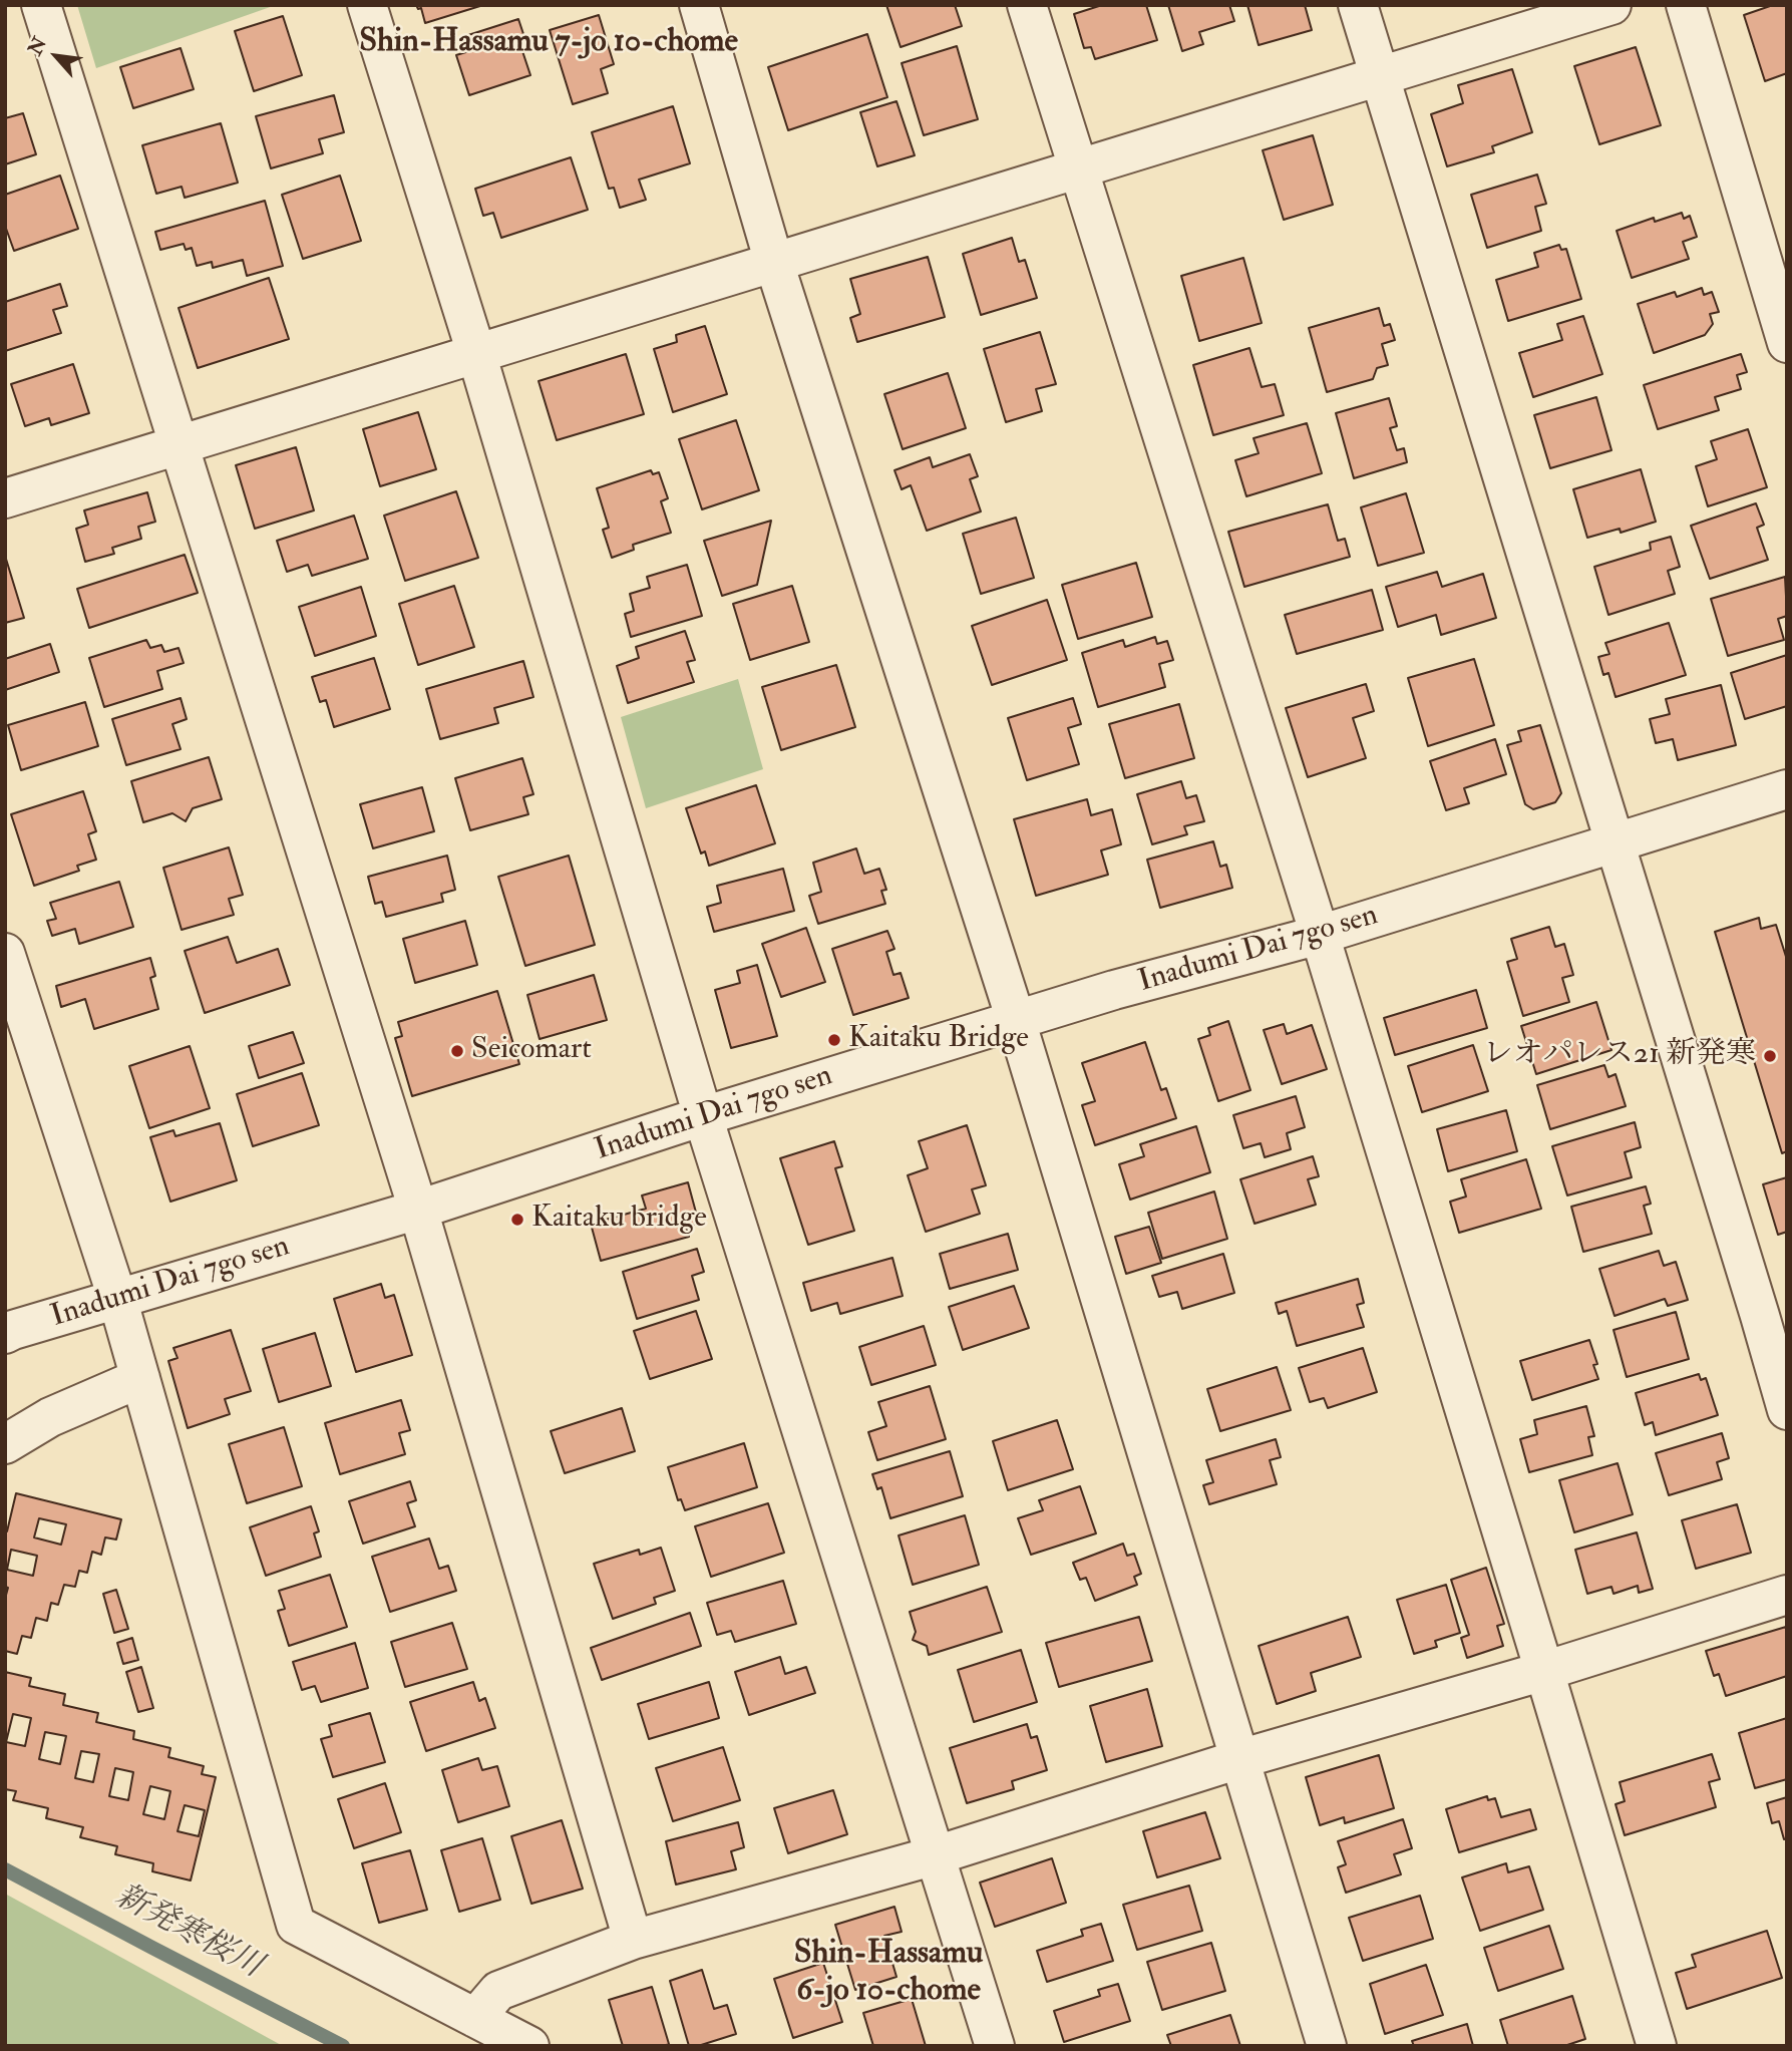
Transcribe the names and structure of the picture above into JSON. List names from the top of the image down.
{
  "streets": {
    "street": ["Inadumi Dai 7go sen"]
  },
  "districts": ["Shin-Hassamu 7-jo 10-chome", "Shin-Hassamu 6-jo 10-chome"],
  "water": ["新発寒桜川"],
  "places": [
    "Kaitaku Bridge",
    "Seicomart",
    "レオパレス21 新発寒",
    "Kaitaku bridge"
  ],
  "north": "top left"
}
